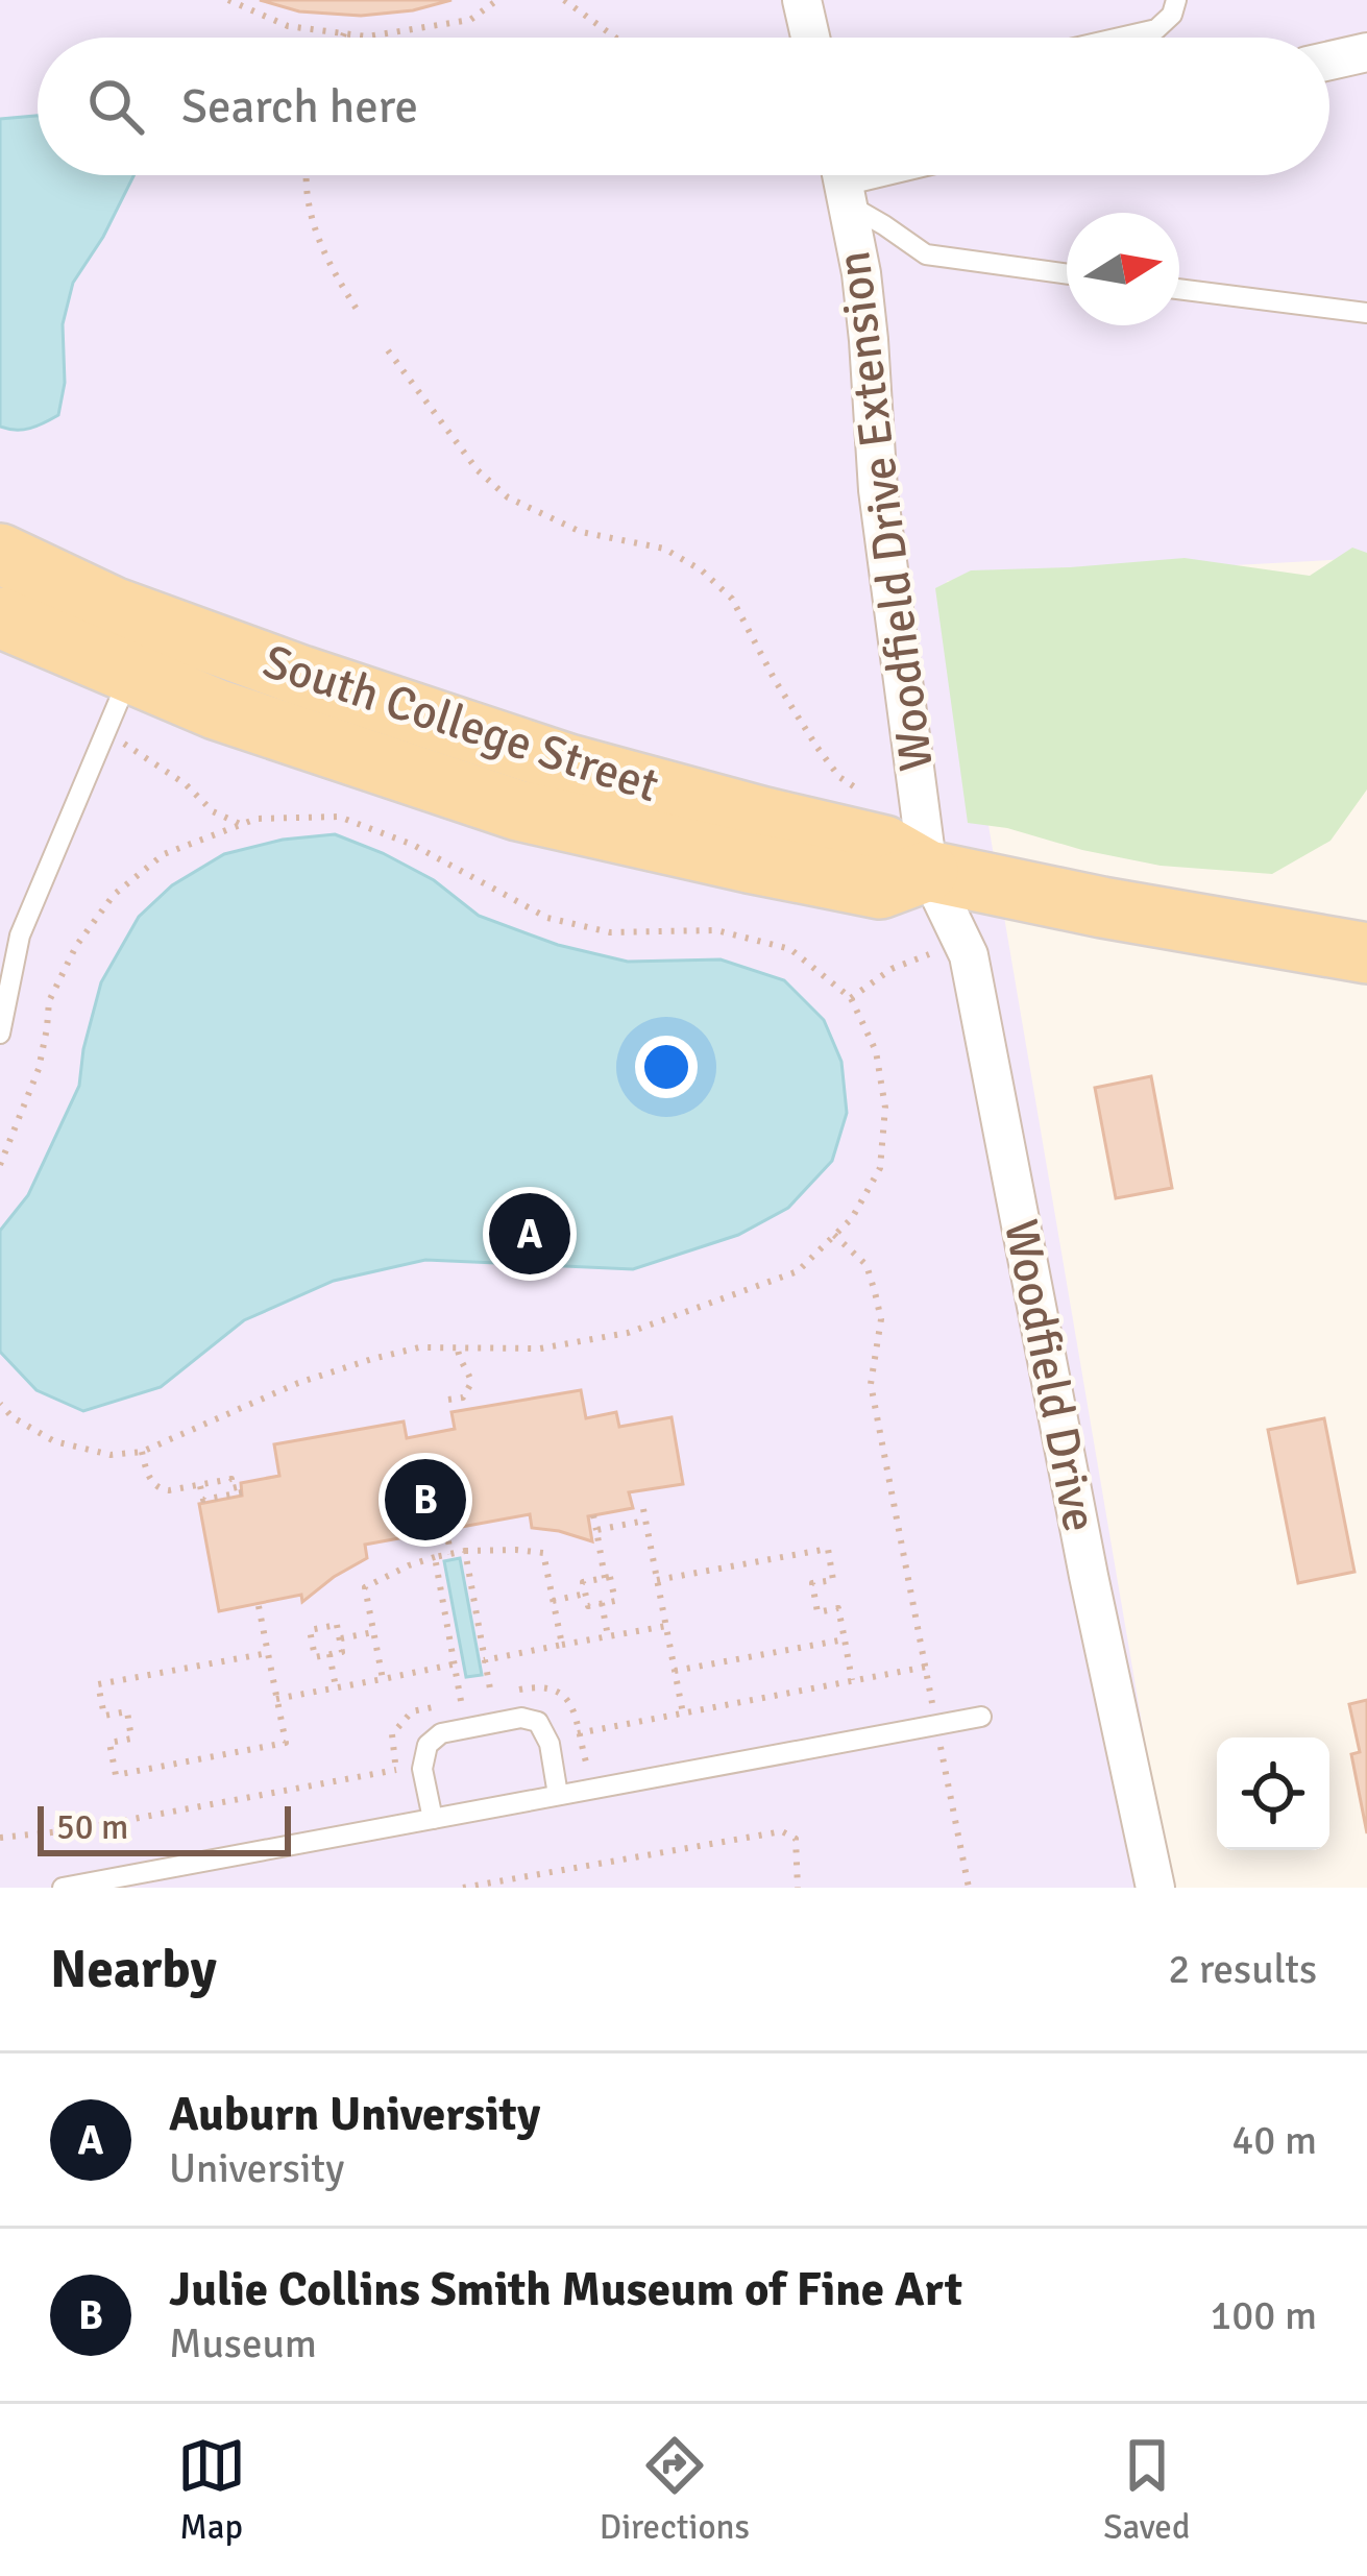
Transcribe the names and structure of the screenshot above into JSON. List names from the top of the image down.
{
  "streets": {
    "main road": ["South College Street"],
    "street": ["Woodfield Drive Extension", "Woodfield Drive"]
  },
  "crossings": [
    ["Woodfield Drive Extension", "South College Street"],
    ["Woodfield Drive Extension", "Woodfield Drive"],
    ["South College Street", "Woodfield Drive"]
  ],
  "scale_bar": "50 m",
  "north": "right",
  "page": {
    "search": "Search here",
    "pins": ["A", "B"],
    "scale": "50 m",
    "heading": ["Nearby", "2 results"],
    "list": [
      {
        "mark": "A",
        "name": "Auburn University",
        "note": "University",
        "value": "40 m"
      },
      {
        "mark": "B",
        "name": "Julie Collins Smith Museum of Fine Art",
        "note": "Museum",
        "value": "100 m"
      }
    ],
    "nav": ["Map", "Directions", "Saved"]
  }
}
